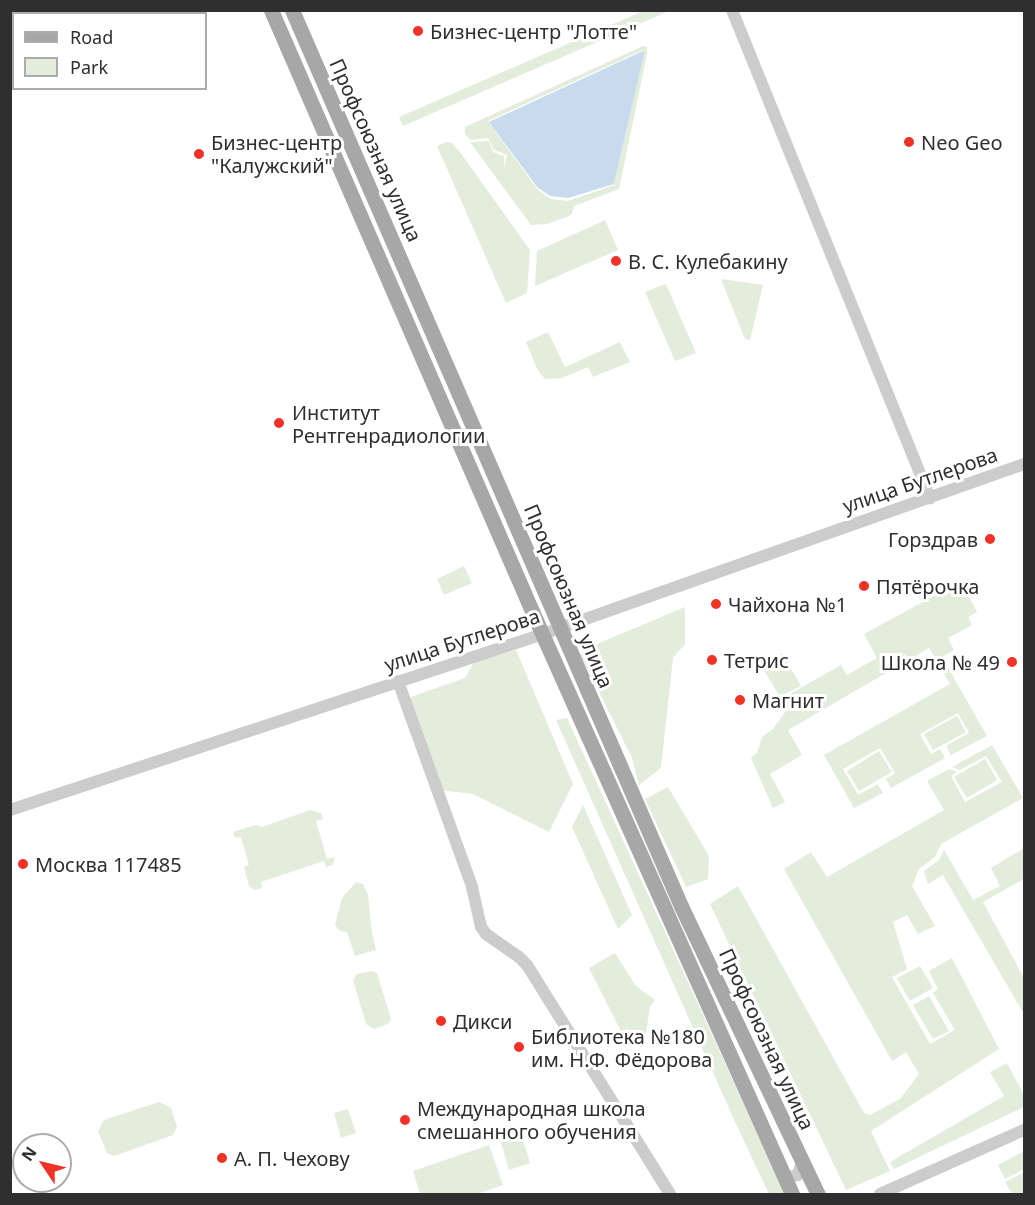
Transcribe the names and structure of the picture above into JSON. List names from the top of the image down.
{
  "streets": {
    "main road": ["Профсоюзная улица"],
    "street": ["улица Бутлерова"]
  },
  "crossings": [
    ["Профсоюзная улица", "улица Бутлерова"]
  ],
  "places": [
    "Бизнес-центр \"Лотте\"",
    "Neo Geo",
    "Бизнес-центр \"Калужский\"",
    "В. С. Кулебакину",
    "Институт Рентгенрадиологии",
    "Горздрав",
    "Пятёрочка",
    "Чайхона №1",
    "Тетрис",
    "Школа № 49",
    "Магнит",
    "Москва 117485",
    "Дикси",
    "Библиотека №180 им. Н.Ф. Фёдорова",
    "Международная школа смешанного обучения",
    "А. П. Чехову"
  ],
  "legend": ["Road", "Park"],
  "north": "top left"
}
